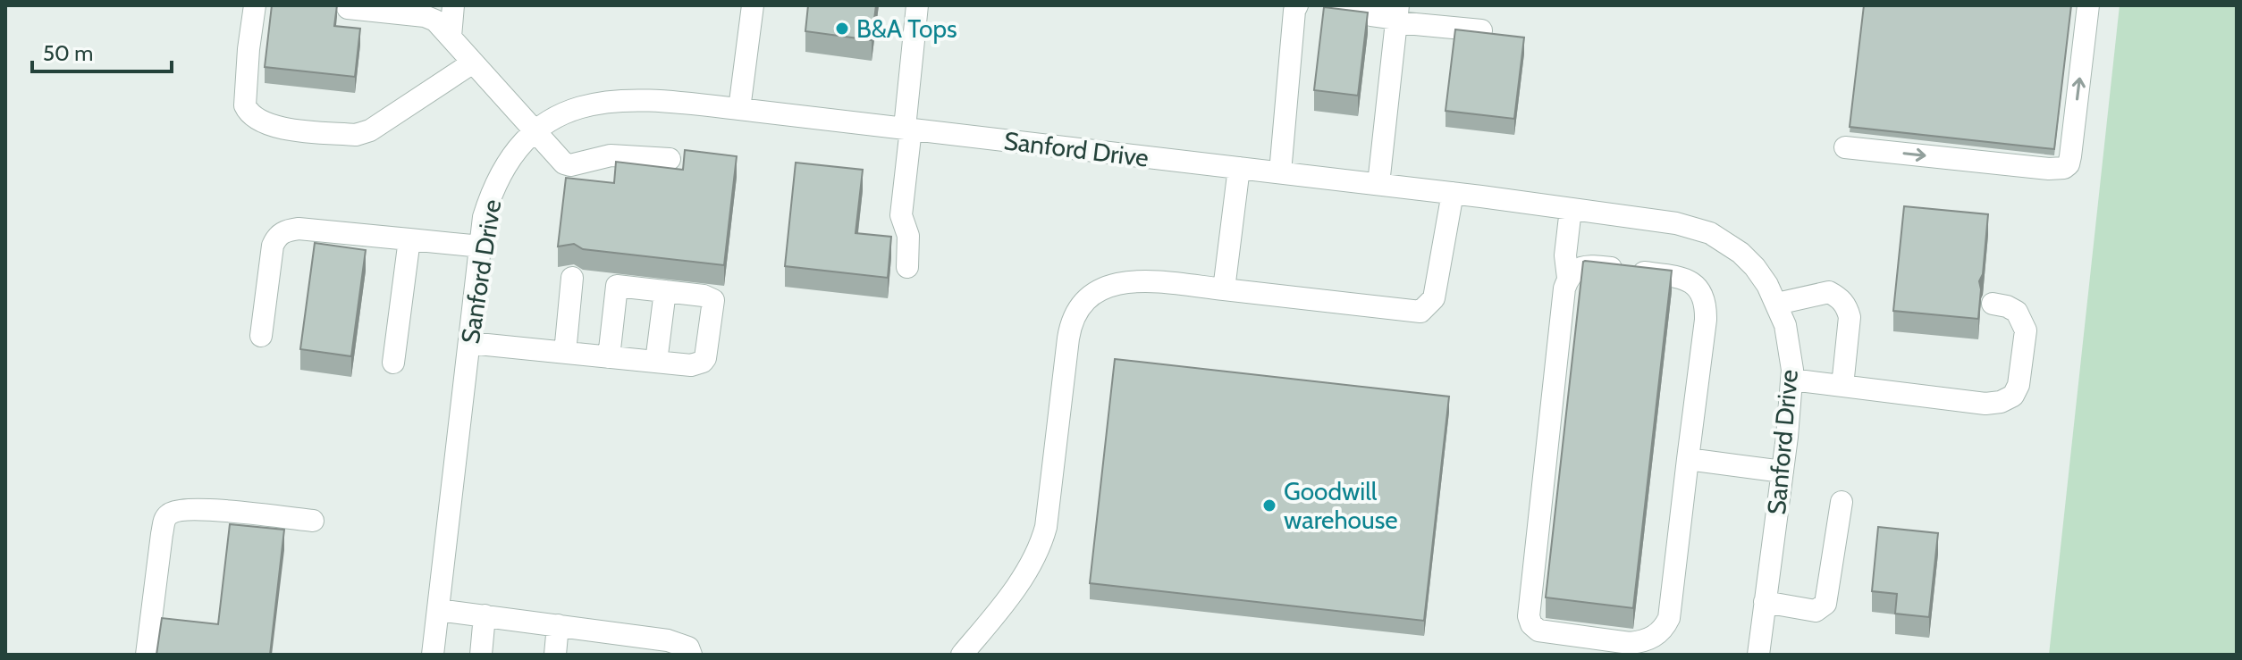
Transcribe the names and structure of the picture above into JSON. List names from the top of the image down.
{
  "streets": {
    "street": ["Sanford Drive"]
  },
  "places": ["B&A Tops", "Goodwill warehouse"],
  "scale_bar": "50 m"
}
